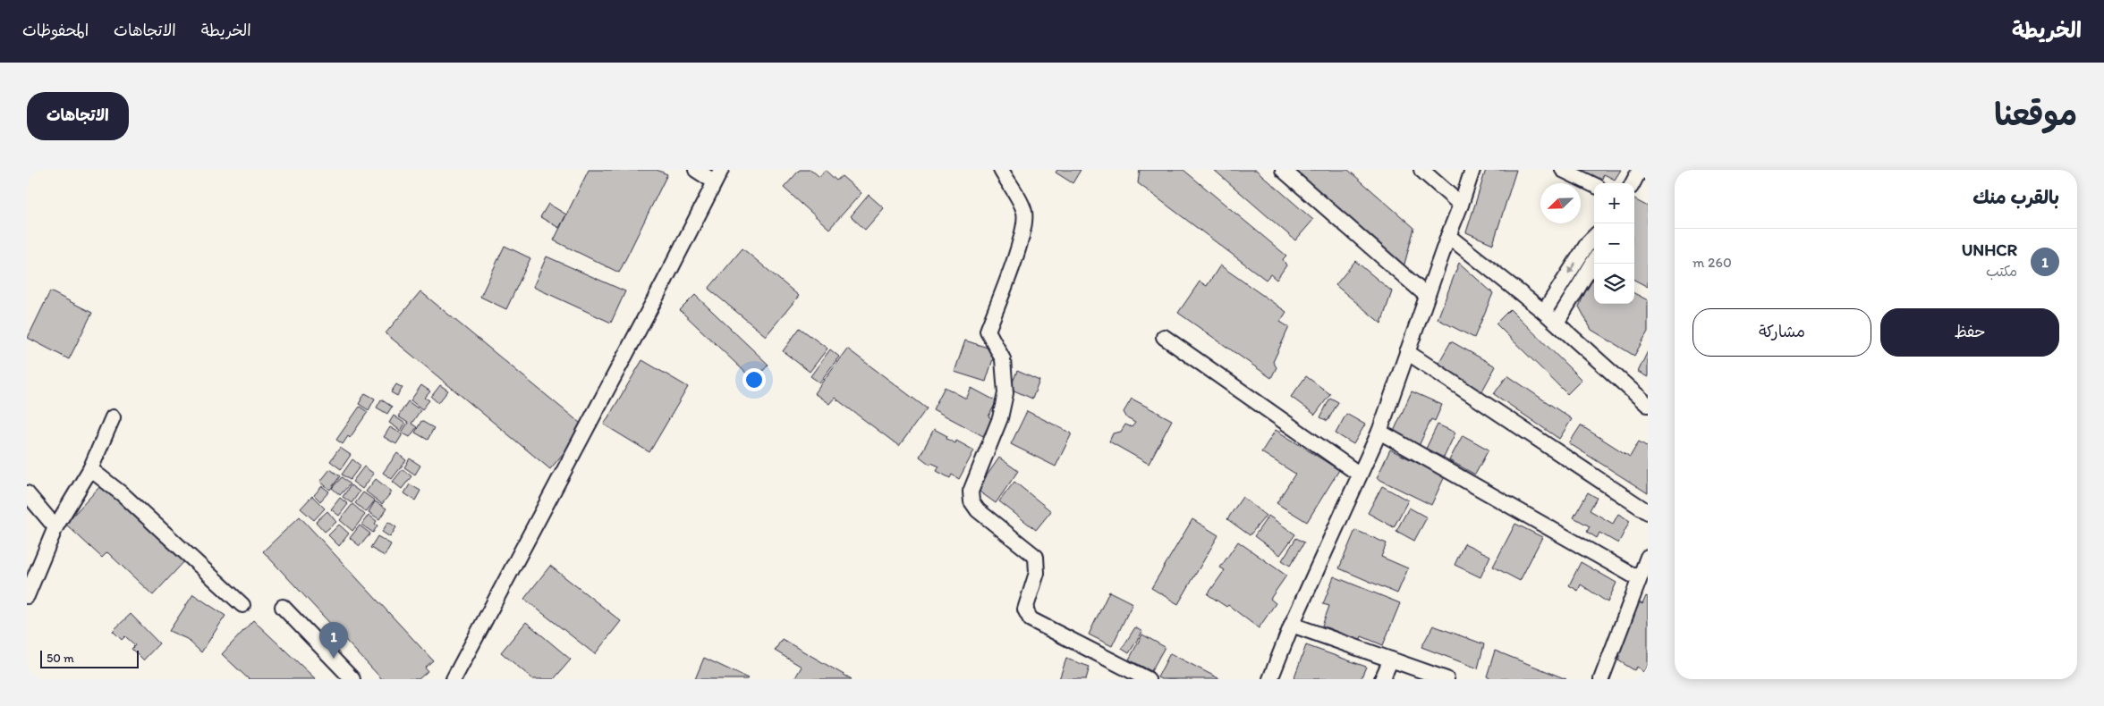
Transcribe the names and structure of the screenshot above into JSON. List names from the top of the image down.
{
  "scale_bar": "50 m",
  "north": "bottom left",
  "page": {
    "header": "الخريطة",
    "nav": ["الخريطة", "الاتجاهات", "المحفوظات"],
    "title": "موقعنا",
    "buttons": [
      "الاتجاهات",
      ["حفظ", "مشاركة"]
    ],
    "heading": "بالقرب منك",
    "map_buttons": ["+", "−"],
    "list": [
      {
        "mark": "1",
        "name": "UNHCR",
        "note": "مكتب",
        "value": "260 m"
      }
    ],
    "pins": "1",
    "scale": "50 m"
  }
}
